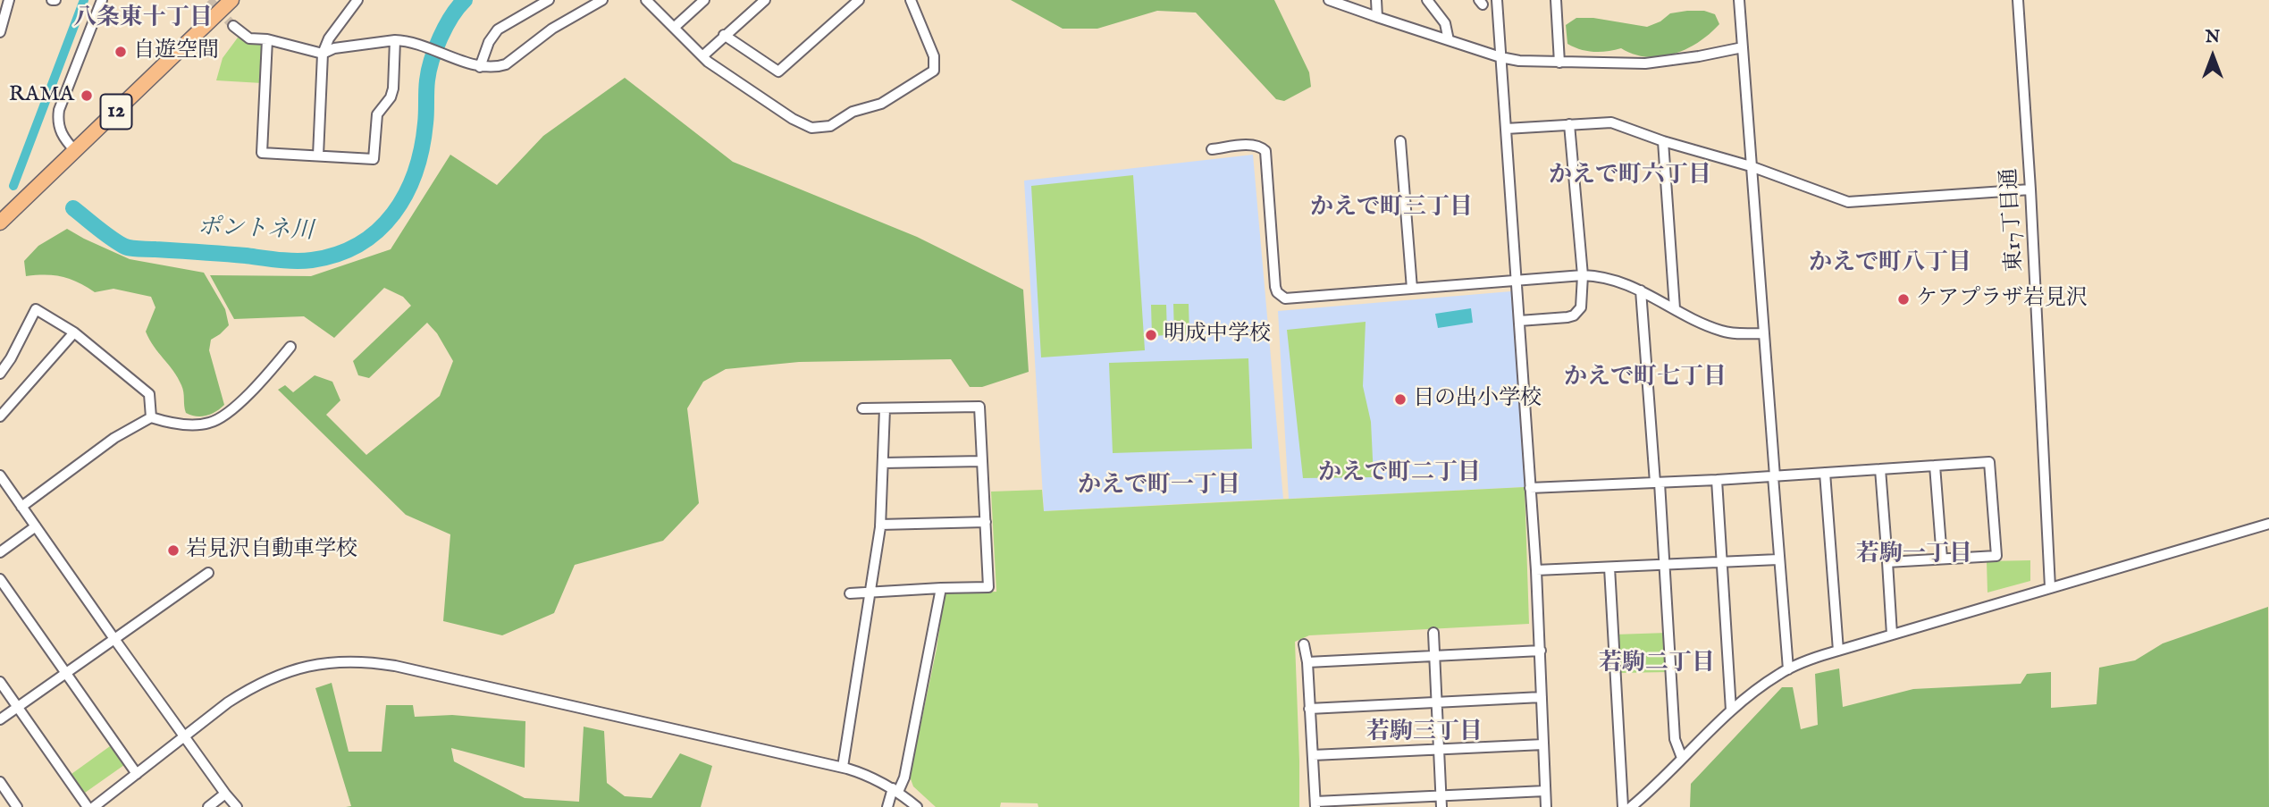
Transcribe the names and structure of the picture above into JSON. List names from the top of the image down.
{
  "streets": {
    "highway": ["12"],
    "street": ["東17丁目通"]
  },
  "districts": [
    "八条東十丁目",
    "かえで町六丁目",
    "かえで町三丁目",
    "かえで町八丁目",
    "かえで町七丁目",
    "かえで町二丁目",
    "かえで町一丁目",
    "若駒一丁目",
    "若駒二丁目",
    "若駒三丁目"
  ],
  "water": ["ポントネ川"],
  "places": [
    "自遊空間",
    "RAMA",
    "ケアプラザ岩見沢",
    "明成中学校",
    "日の出小学校",
    "岩見沢自動車学校"
  ],
  "north": "top"
}
